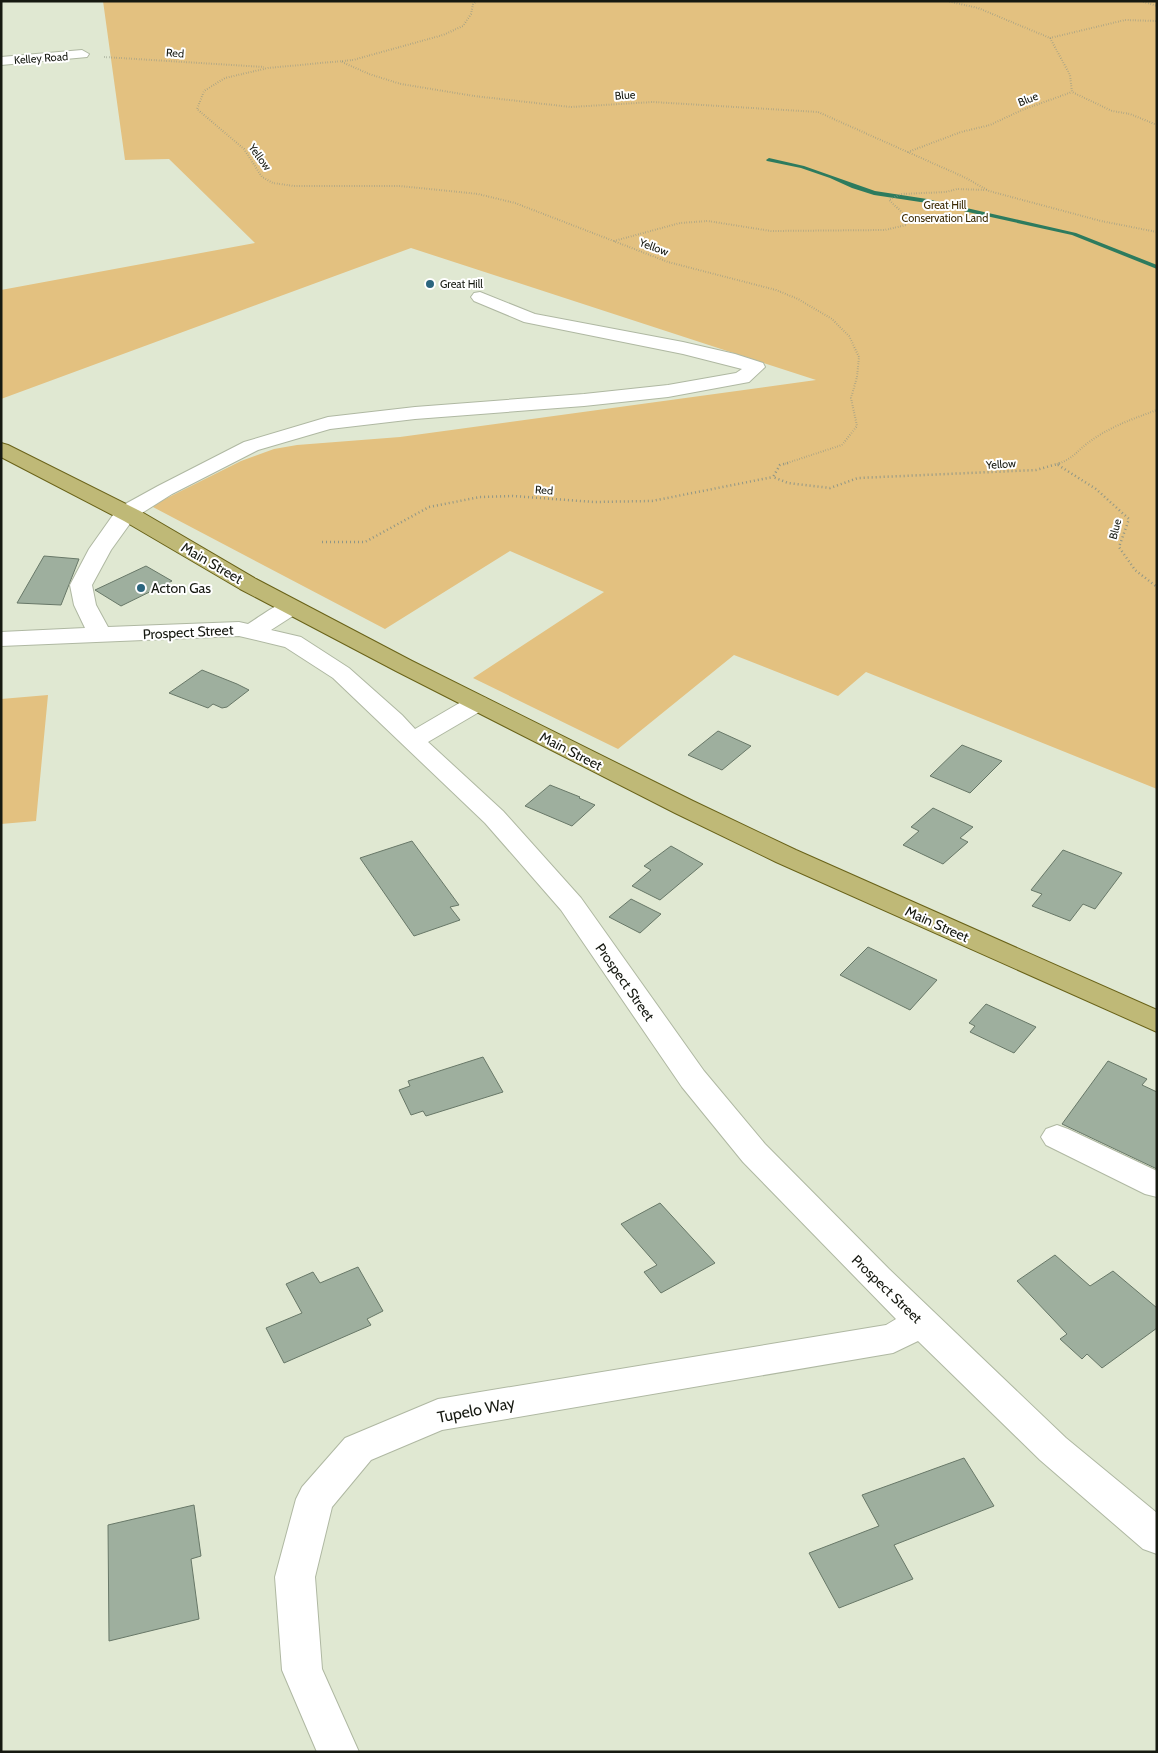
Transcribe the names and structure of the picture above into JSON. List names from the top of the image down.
{
  "streets": {
    "main road": ["Main Street"],
    "street": ["Kelley Road", "Prospect Street", "Tupelo Way"],
    "path": ["Red", "Blue", "Yellow"]
  },
  "crossings": [
    ["Red", "Kelley Road"],
    ["Red", "Yellow"],
    ["Blue", "Yellow"],
    ["Prospect Street", "Tupelo Way"]
  ],
  "parks": ["Great Hill Conservation Land"],
  "places": ["Great Hill", "Acton Gas"]
}
